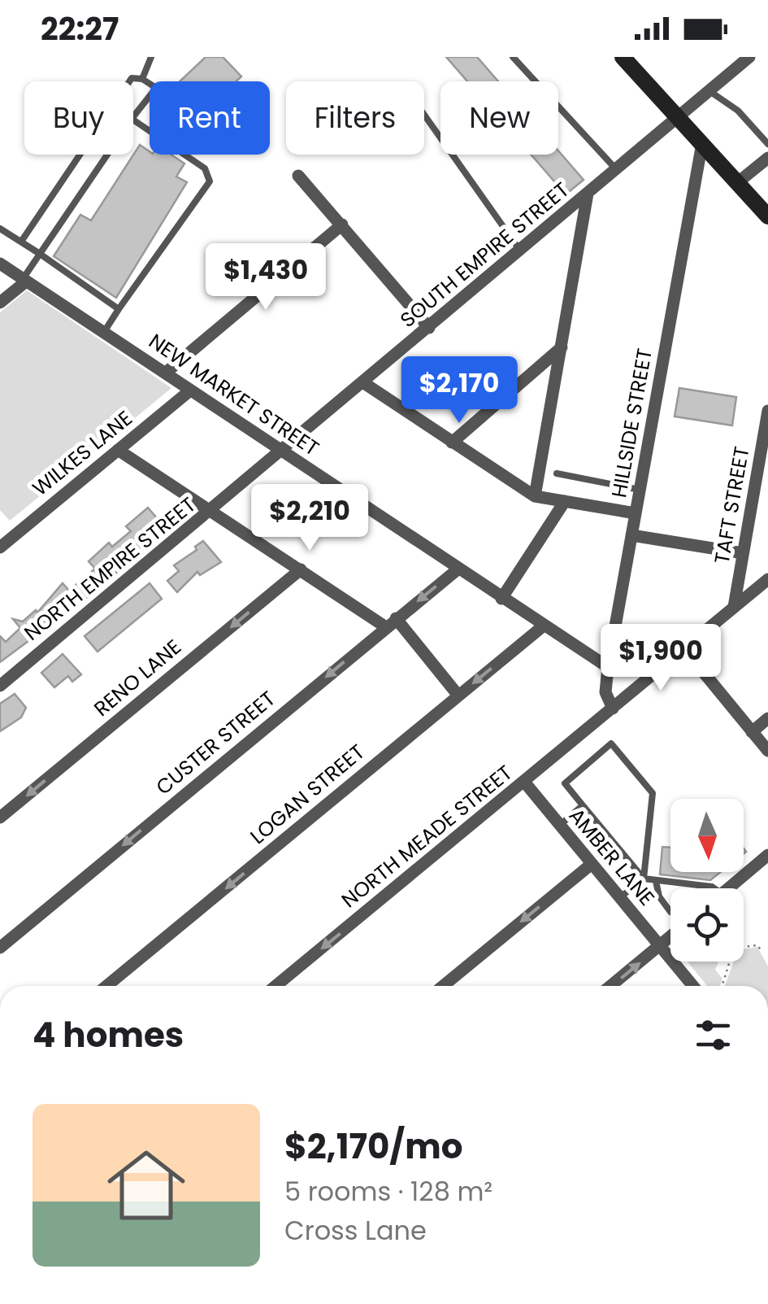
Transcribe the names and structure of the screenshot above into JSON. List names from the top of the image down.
{
  "streets": {
    "street": [
      "SOUTH EMPIRE STREET",
      "NEW MARKET STREET",
      "HILLSIDE STREET",
      "WILKES LANE",
      "TAFT STREET",
      "NORTH EMPIRE STREET",
      "RENO LANE",
      "CUSTER STREET",
      "LOGAN STREET",
      "NORTH MEADE STREET",
      "AMBER LANE"
    ]
  },
  "crossings": [
    ["SOUTH EMPIRE STREET", "NEW MARKET STREET"],
    ["SOUTH EMPIRE STREET", "NORTH EMPIRE STREET"],
    ["NEW MARKET STREET", "HILLSIDE STREET"],
    ["NEW MARKET STREET", "WILKES LANE"],
    ["NEW MARKET STREET", "NORTH EMPIRE STREET"],
    ["NEW MARKET STREET", "CUSTER STREET"],
    ["NEW MARKET STREET", "LOGAN STREET"],
    ["HILLSIDE STREET", "NORTH MEADE STREET"],
    ["TAFT STREET", "NORTH MEADE STREET"],
    ["NORTH MEADE STREET", "AMBER LANE"]
  ],
  "one_way": ["RENO LANE", "CUSTER STREET", "LOGAN STREET"],
  "north": "bottom",
  "page": {
    "status": "22:27",
    "chip": [
      "Buy",
      "Rent",
      "Filters",
      "New"
    ],
    "price": [
      "$1,430",
      "$2,170",
      "$2,210",
      "$1,900"
    ],
    "heading": "4 homes",
    "list": [
      {
        "name": "$2,170/mo",
        "note": "5 rooms · 128 m² · Cross Lane"
      }
    ]
  }
}
